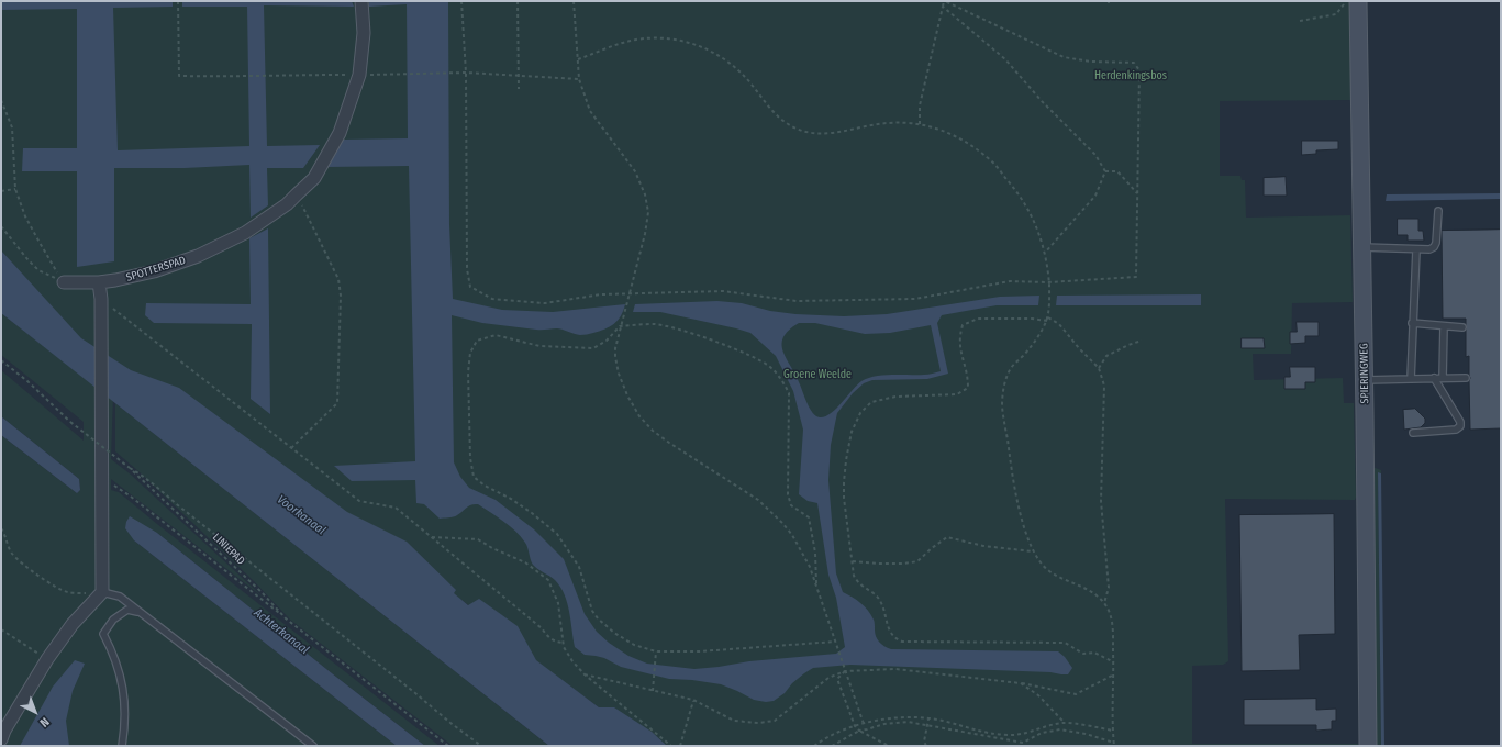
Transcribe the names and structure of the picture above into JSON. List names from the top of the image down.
{
  "streets": {
    "street": ["SPOTTERSPAD", "SPIERINGWEG"],
    "path": ["LINIEPAD"]
  },
  "water": ["Voorkanaal", "Achterkanaal"],
  "parks": ["Herdenkingsbos", "Groene Weelde"],
  "north": "bottom right"
}
